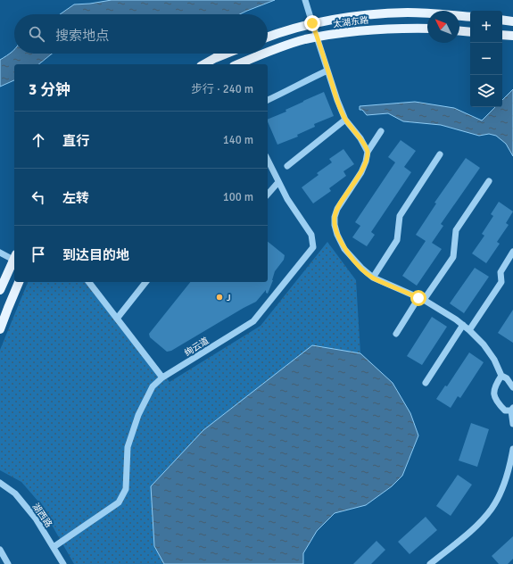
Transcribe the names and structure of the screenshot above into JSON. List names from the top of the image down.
{
  "streets": {
    "main road": ["太湖东路"],
    "street": ["绚云道", "湖西路"]
  },
  "crossings": [
    ["绚云道", "湖西路"]
  ],
  "places": ["J"],
  "north": "top left",
  "page": {
    "map_buttons": ["+", "−"],
    "search": "搜索地点",
    "heading": ["3 分钟", "步行 · 240 m"],
    "list": [
      ["直行", "140 m"],
      ["左转", "100 m"],
      "到达目的地"
    ]
  }
}
